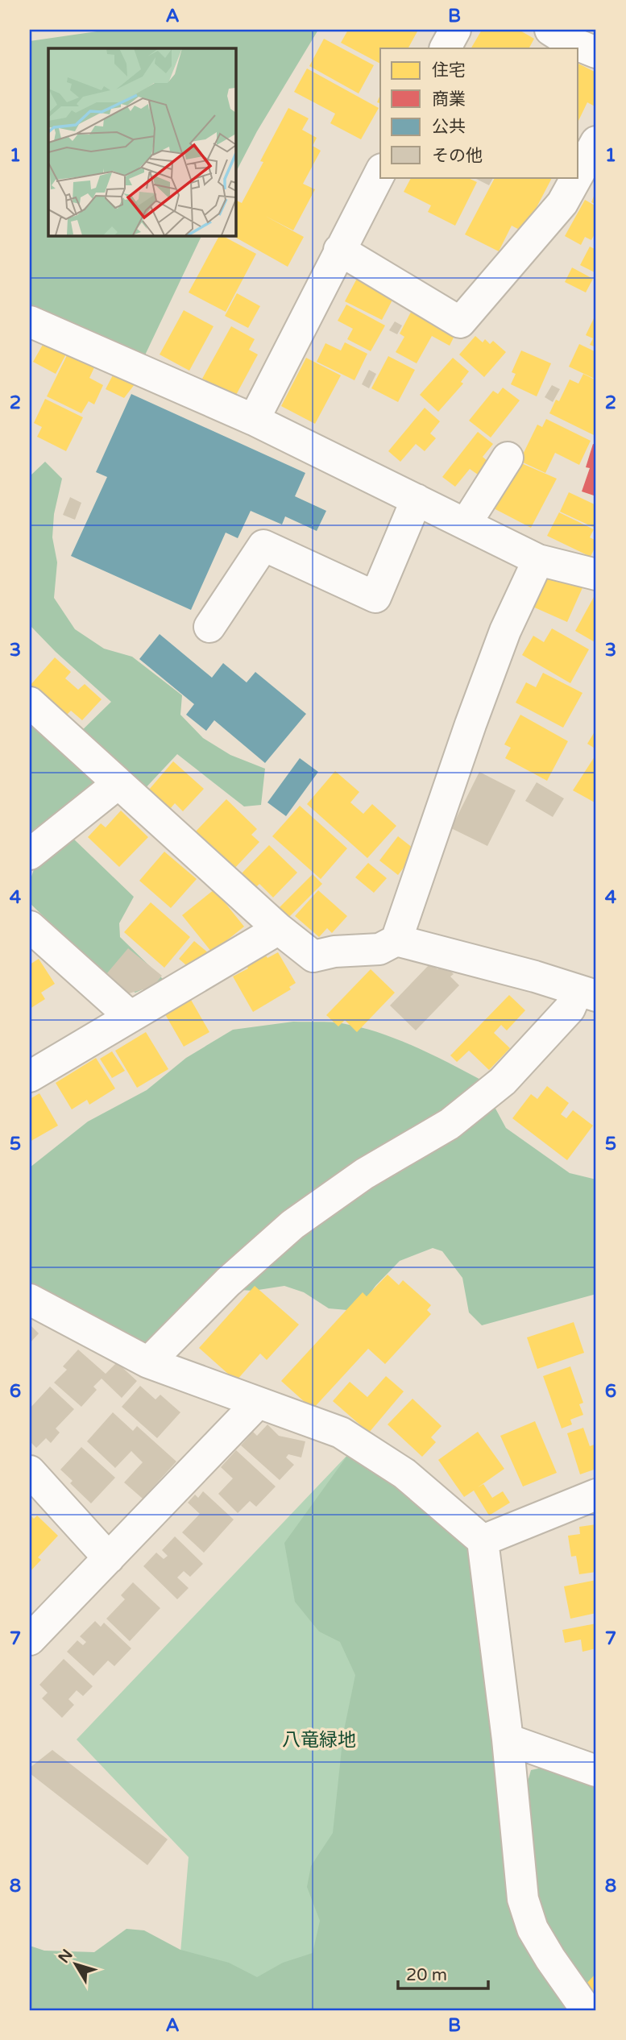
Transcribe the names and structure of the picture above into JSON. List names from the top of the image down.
{
  "parks": ["八竜緑地"],
  "legend": [
    "住宅",
    "商業",
    "公共",
    "その他"
  ],
  "scale_bar": "20 m",
  "north": "top left",
  "grid": {
    "columns": ["A", "B"],
    "rows": [
      "1",
      "2",
      "3",
      "4",
      "5",
      "6",
      "7",
      "8"
    ]
  }
}
